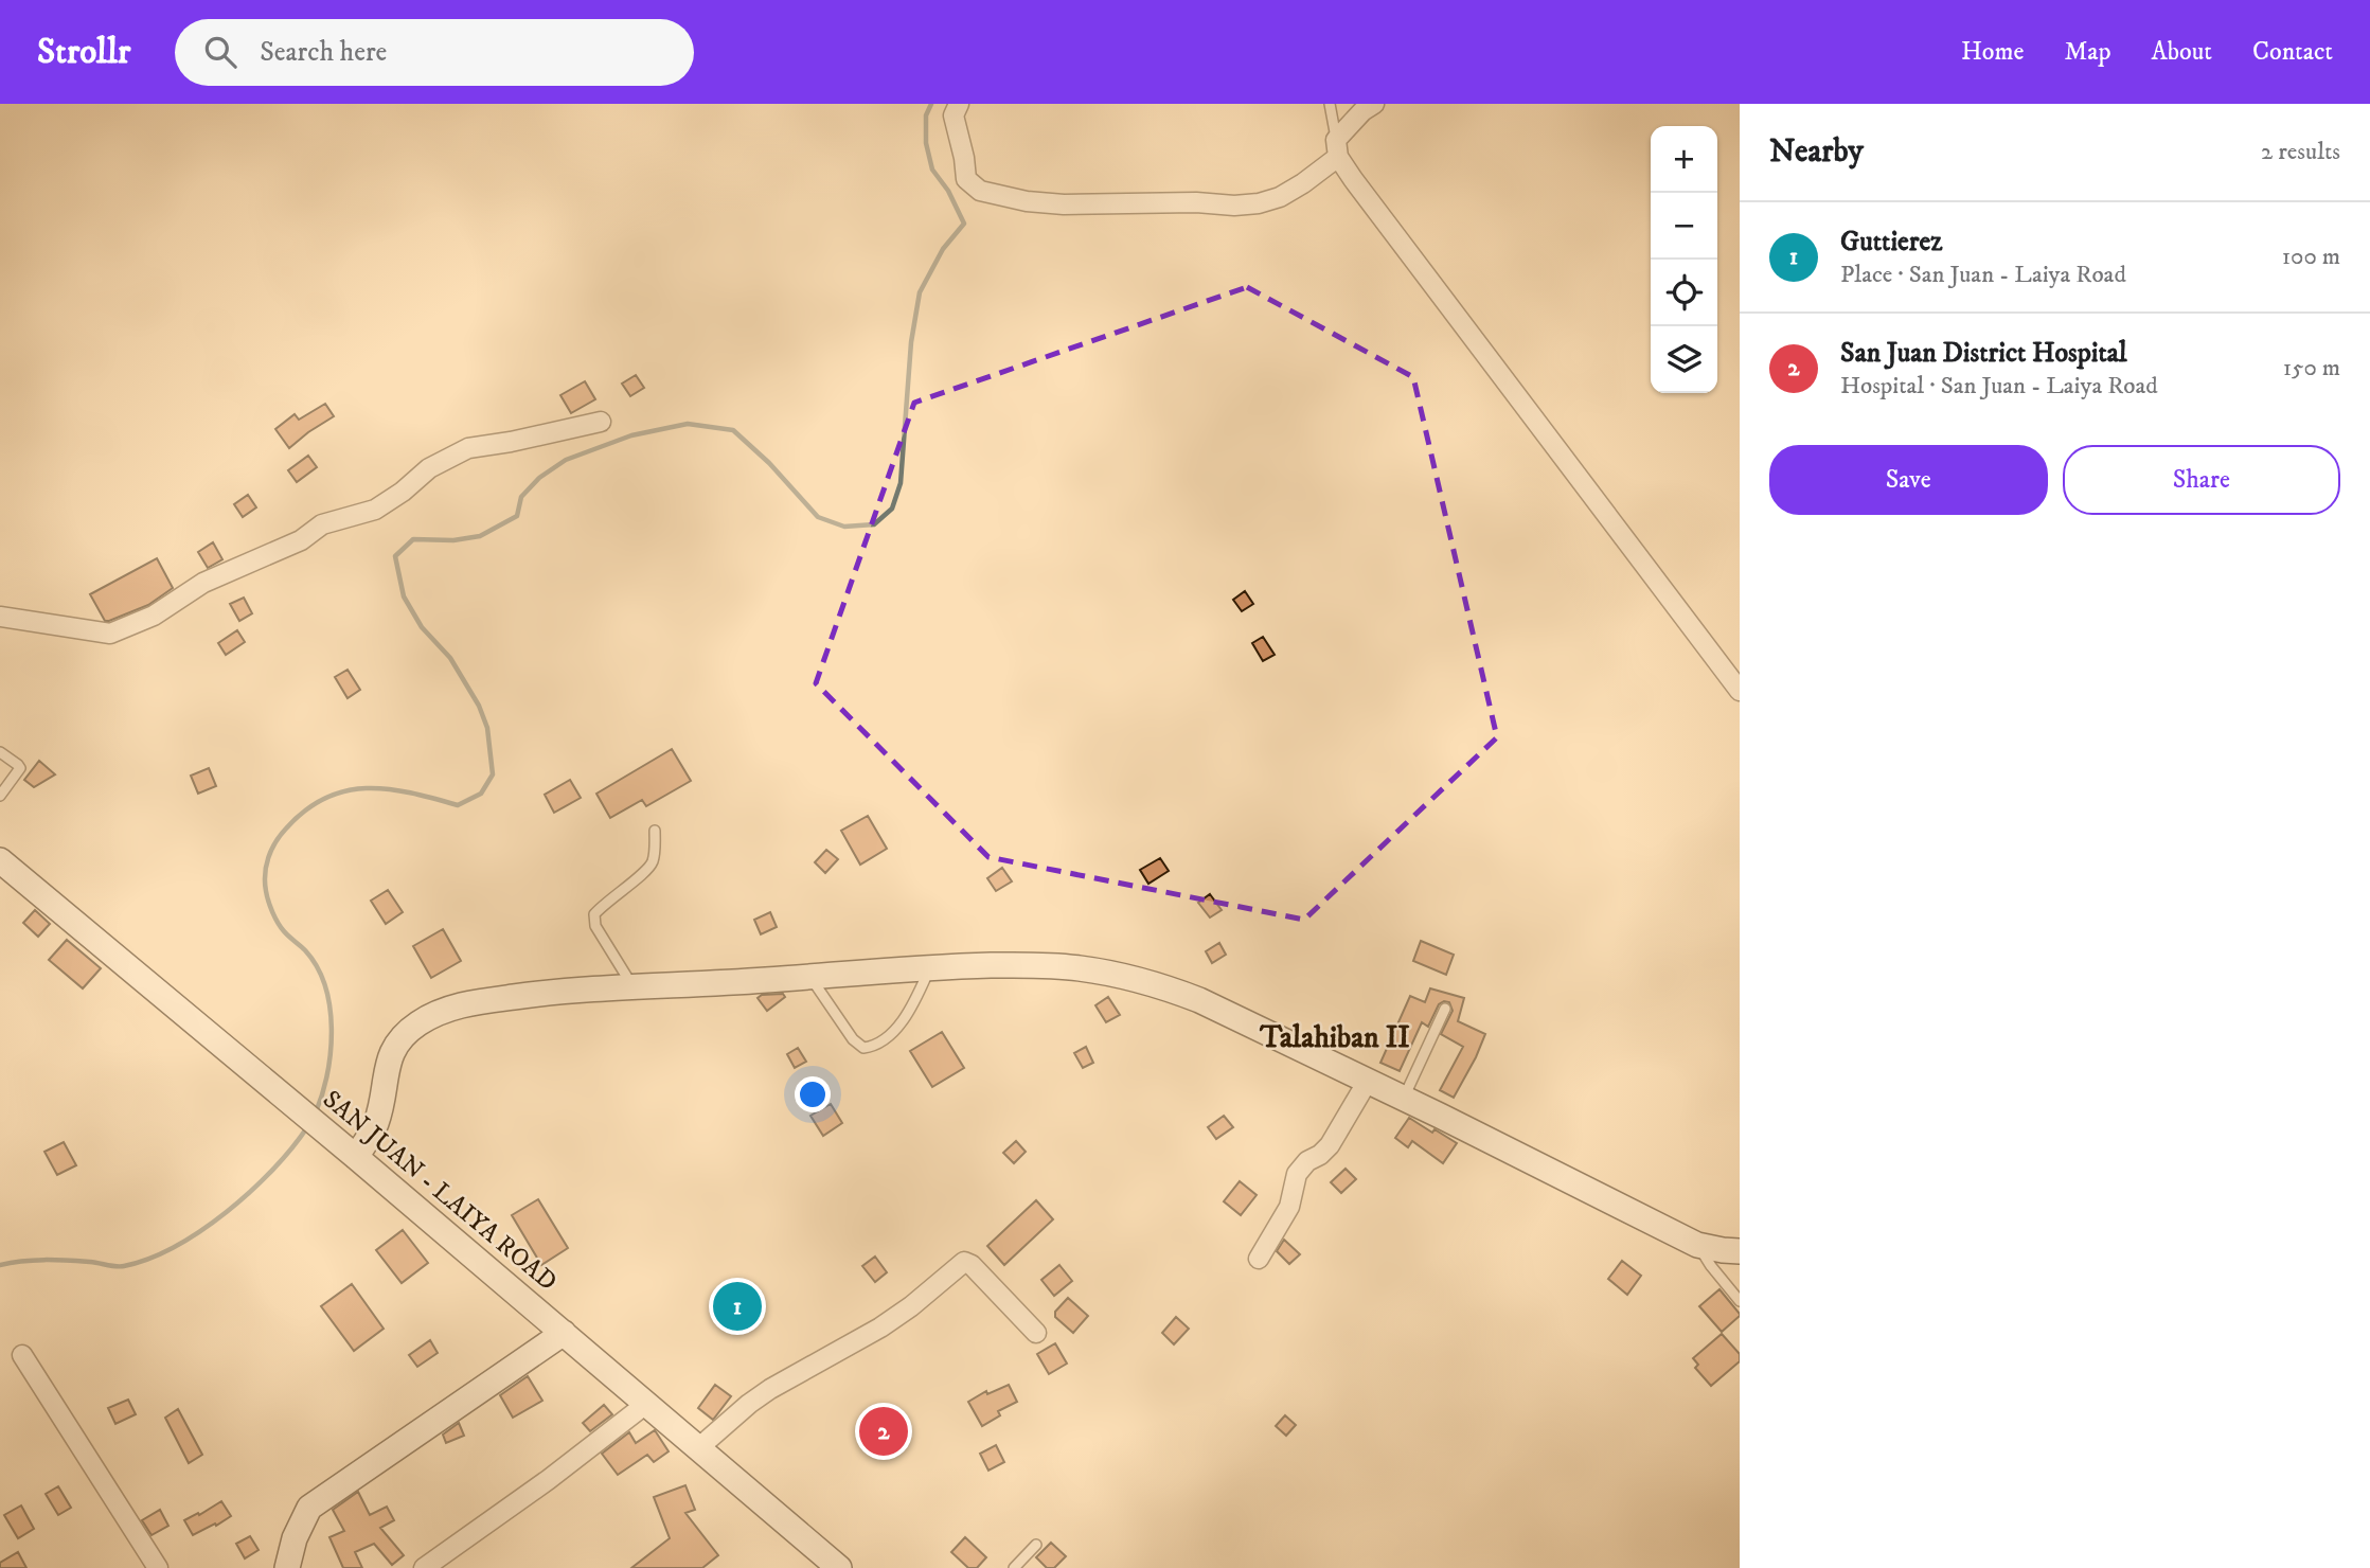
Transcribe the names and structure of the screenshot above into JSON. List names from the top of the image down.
{
  "streets": {
    "street": ["SAN JUAN - LAIYA ROAD"]
  },
  "districts": ["Talahiban II"],
  "page": {
    "header": "Strollr",
    "search": "Search here",
    "nav": [
      "Home",
      "Map",
      "About",
      "Contact"
    ],
    "heading": ["Nearby", "2 results"],
    "map_buttons": ["+", "−"],
    "list": [
      {
        "mark": "1",
        "name": "Guttierez",
        "note": "Place · San Juan - Laiya Road",
        "value": "100 m"
      },
      {
        "mark": "2",
        "name": "San Juan District Hospital",
        "note": "Hospital · San Juan - Laiya Road",
        "value": "150 m"
      }
    ],
    "buttons": ["Save", "Share"],
    "pins": ["1", "2"]
  }
}
